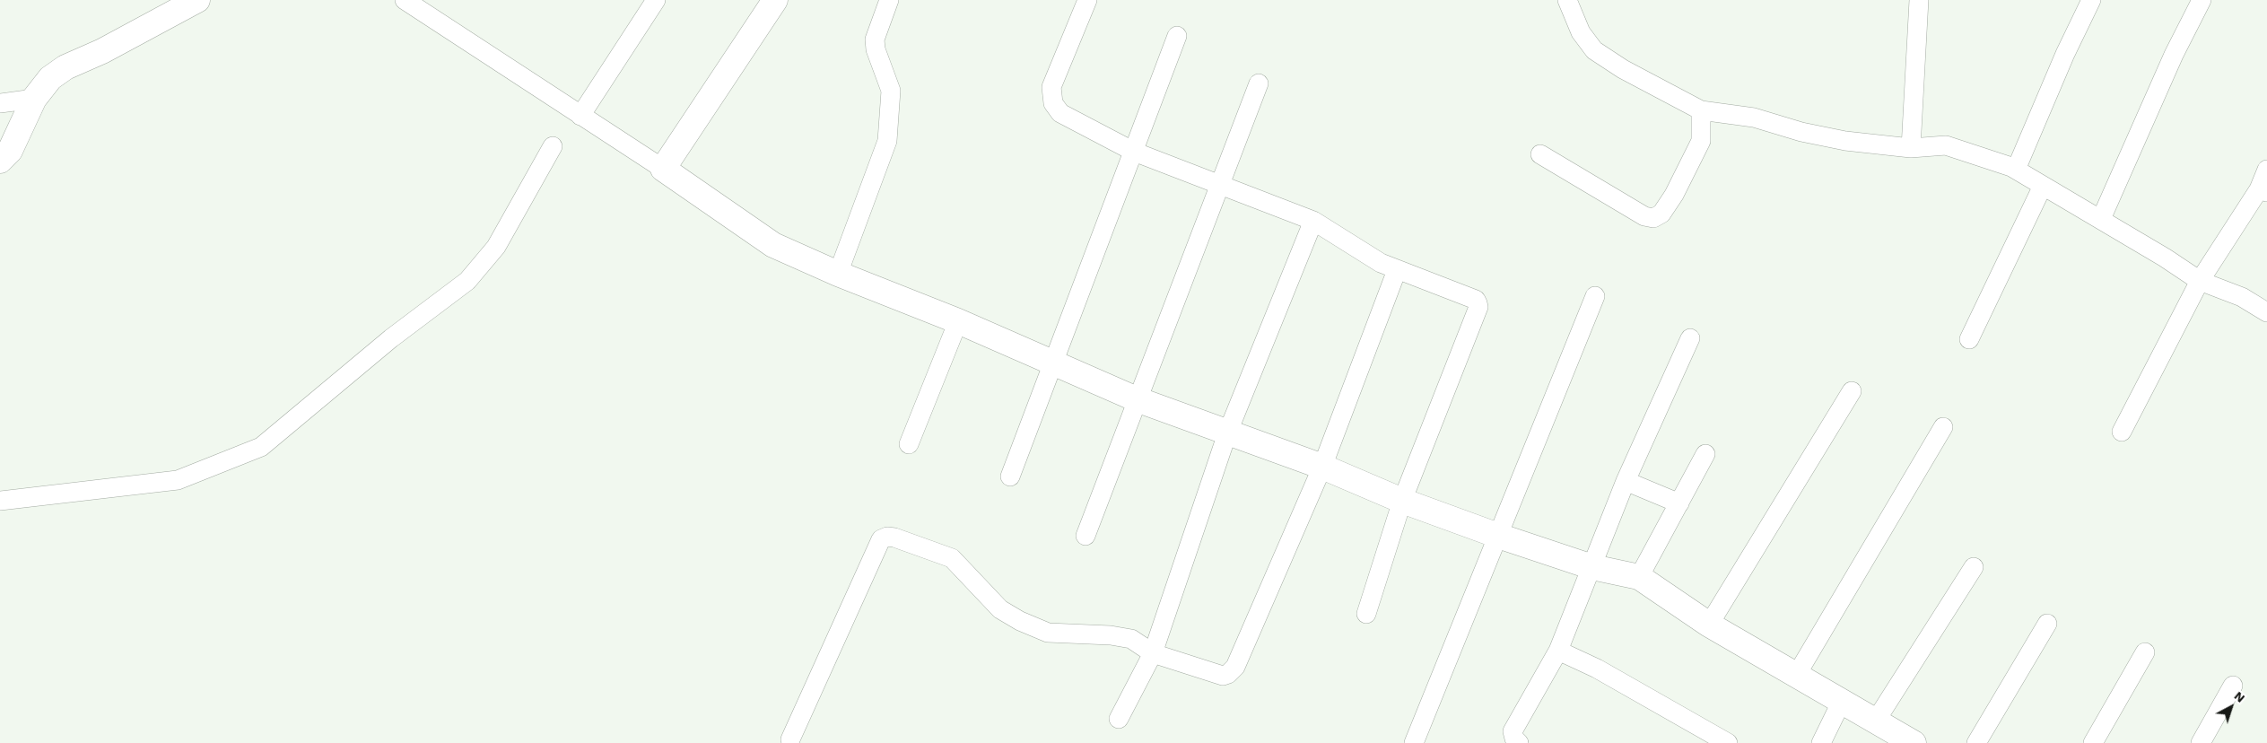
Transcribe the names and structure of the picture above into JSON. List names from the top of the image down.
{
  "north": "top right"
}
